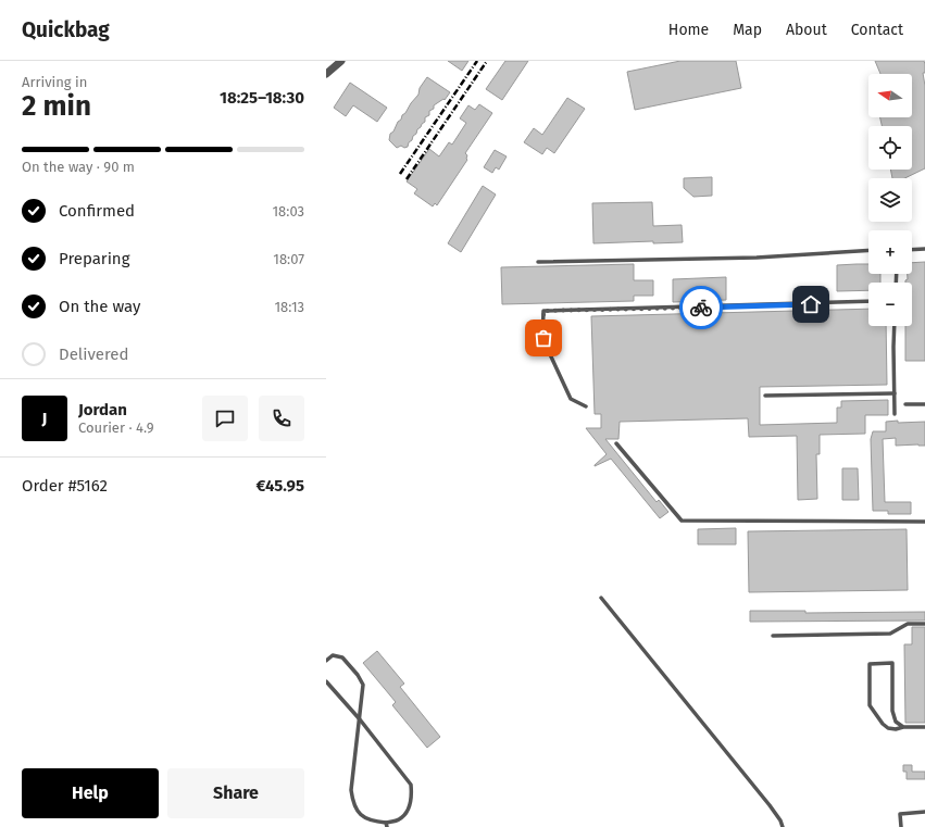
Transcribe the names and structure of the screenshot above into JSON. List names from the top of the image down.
{
  "north": "left",
  "page": {
    "header": "Quickbag",
    "nav": [
      "Home",
      "Map",
      "About",
      "Contact"
    ],
    "heading": ["2 min", "Arriving in", "18:25–18:30"],
    "panel": [
      "Jordan",
      "Courier · 4.9",
      "Order #5162",
      "€45.95"
    ],
    "map_buttons": ["+", "−"],
    "bar": "On the way · 90 m",
    "list": [
      ["Confirmed", "18:03"],
      ["Preparing", "18:07"],
      ["On the way", "18:13"],
      "Delivered"
    ],
    "round": "J",
    "buttons": ["Help", "Share"]
  }
}
